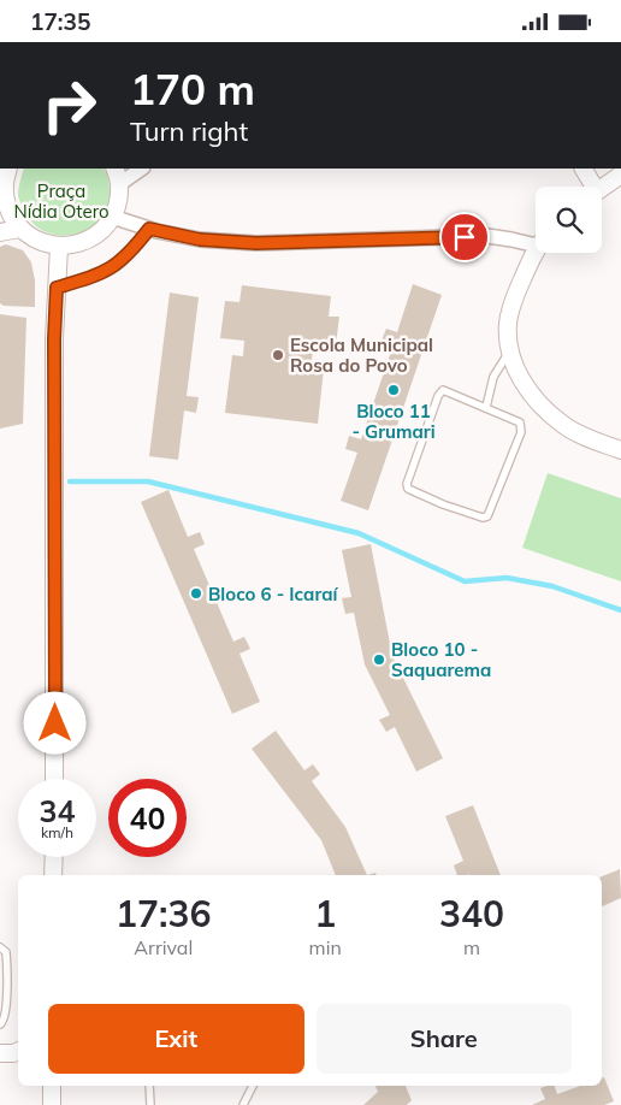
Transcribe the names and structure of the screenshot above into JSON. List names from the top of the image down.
{
  "parks": ["Praça Nídia Otero"],
  "places": [
    "Escola Municipal Rosa do Povo",
    "Bloco 11 - Grumari",
    "Bloco 6 - Icaraí",
    "Bloco 10 - Saquarema"
  ],
  "page": {
    "status": "17:35",
    "turn": ["170 m", "Turn right"],
    "speed": "34 km/h",
    "limit": "40",
    "eta": [
      "17:36",
      "Arrival",
      "1",
      "min",
      "340",
      "m"
    ],
    "buttons": ["Exit", "Share"]
  }
}
